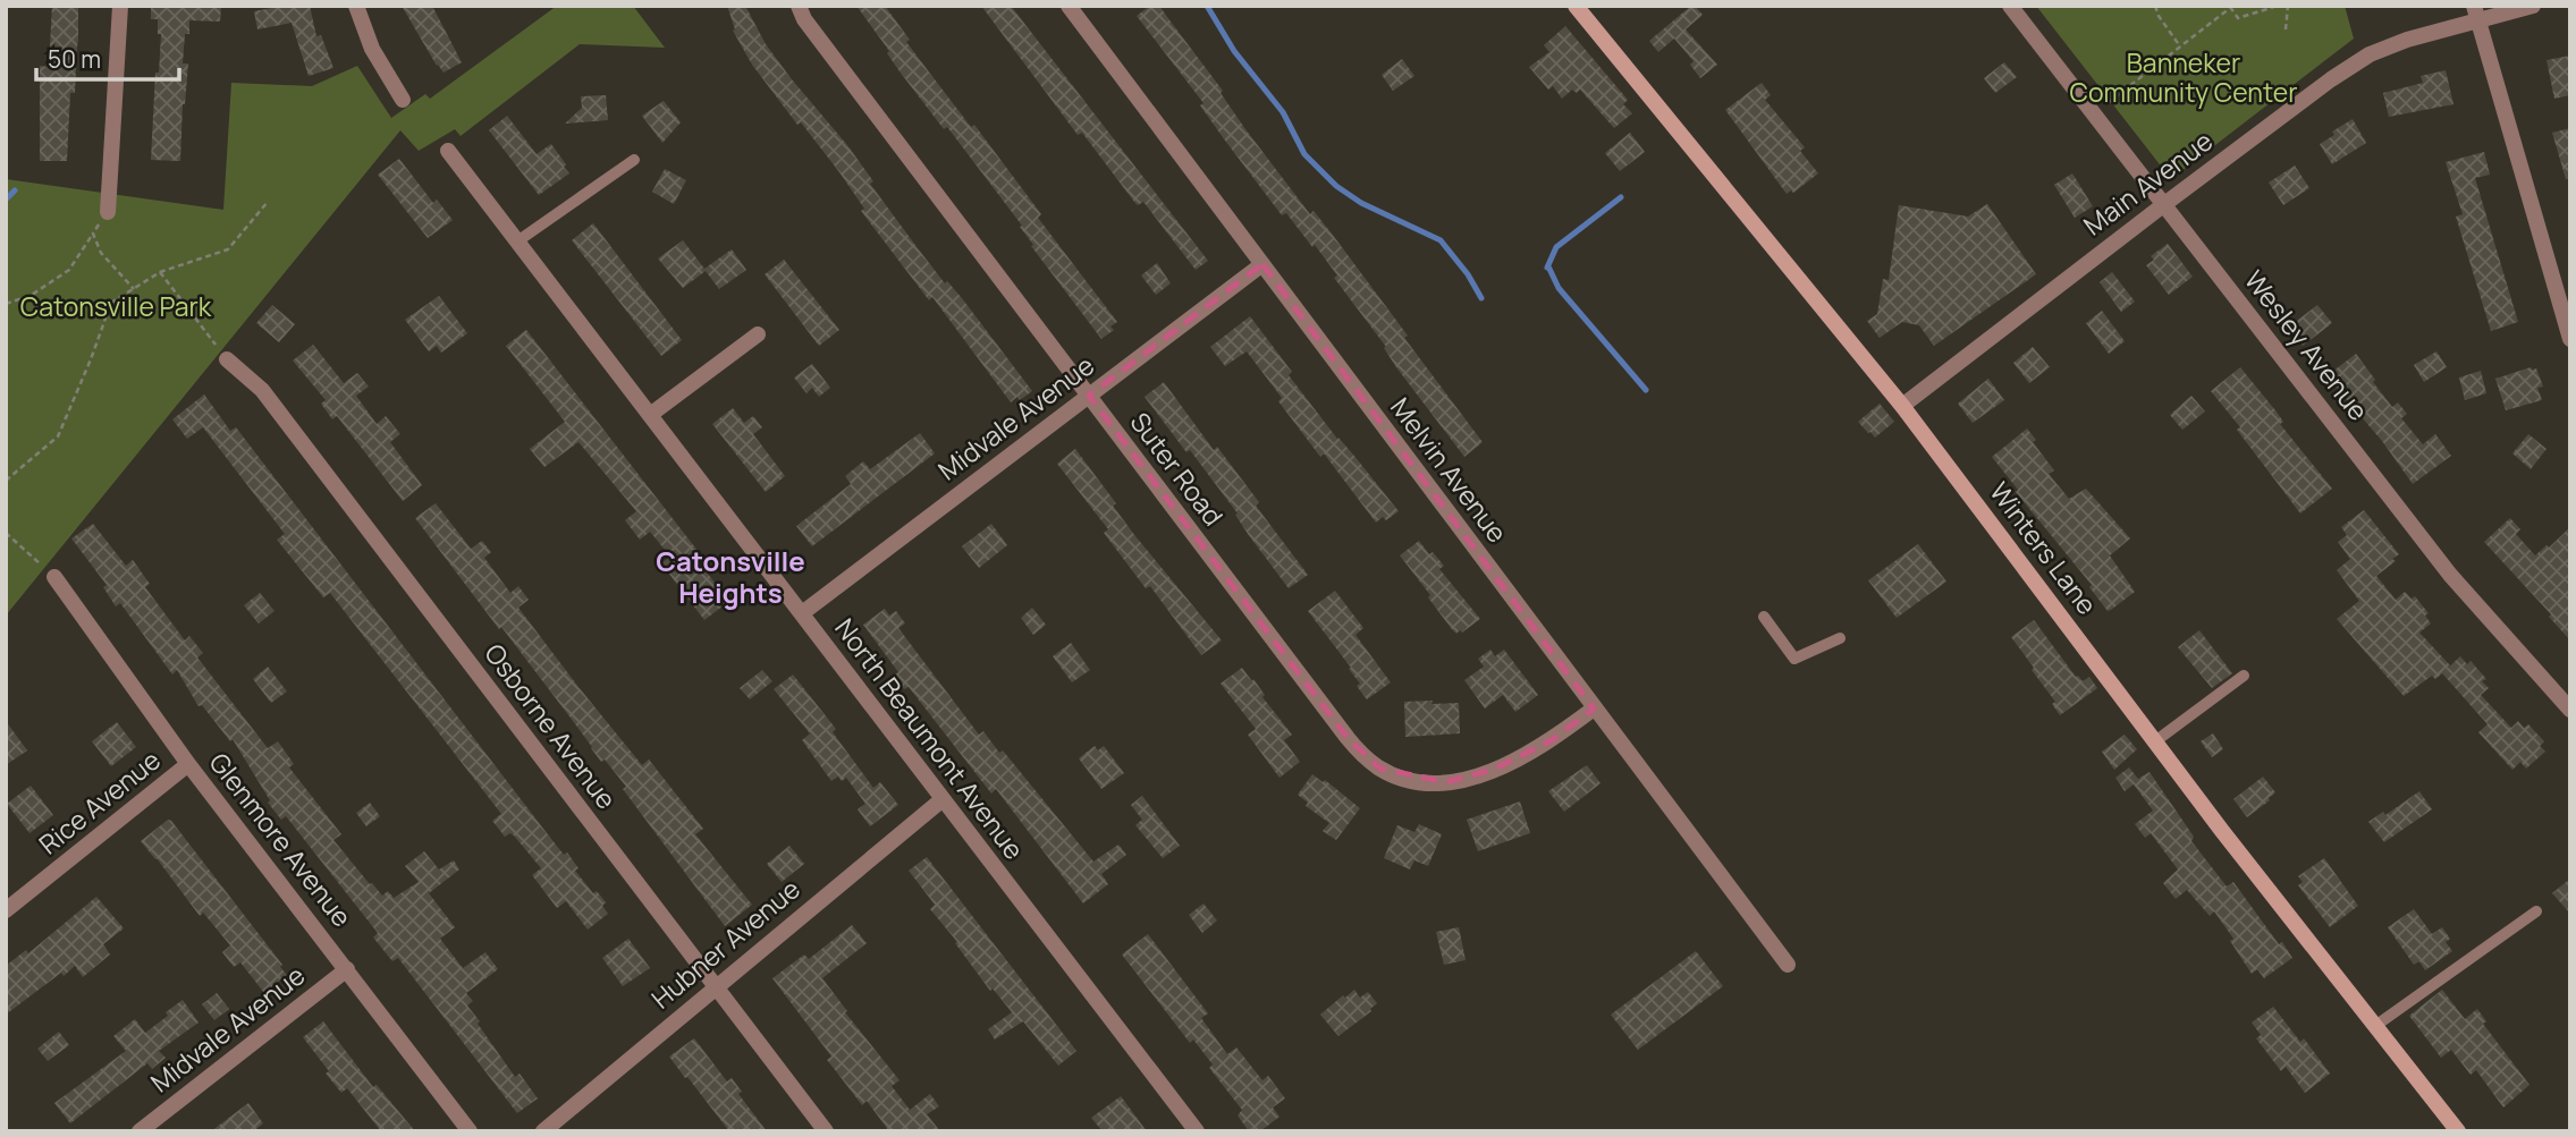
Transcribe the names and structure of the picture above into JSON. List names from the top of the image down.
{
  "streets": {
    "street": [
      "Main Avenue",
      "Wesley Avenue",
      "Midvale Avenue",
      "Suter Road",
      "Melvin Avenue",
      "Winters Lane",
      "Osborne Avenue",
      "North Beaumont Avenue",
      "Rice Avenue",
      "Glenmore Avenue",
      "Hubner Avenue"
    ]
  },
  "crossings": [
    ["Main Avenue", "Wesley Avenue"],
    ["Main Avenue", "Winters Lane"],
    ["Midvale Avenue", "Suter Road"],
    ["Midvale Avenue", "Melvin Avenue"],
    ["Midvale Avenue", "North Beaumont Avenue"],
    ["Midvale Avenue", "Glenmore Avenue"],
    ["Suter Road", "Melvin Avenue"],
    ["Osborne Avenue", "Hubner Avenue"],
    ["North Beaumont Avenue", "Hubner Avenue"],
    ["Rice Avenue", "Glenmore Avenue"]
  ],
  "districts": ["Catonsville Heights"],
  "parks": ["Banneker Community Center", "Catonsville Park"],
  "scale_bar": "50 m"
}
